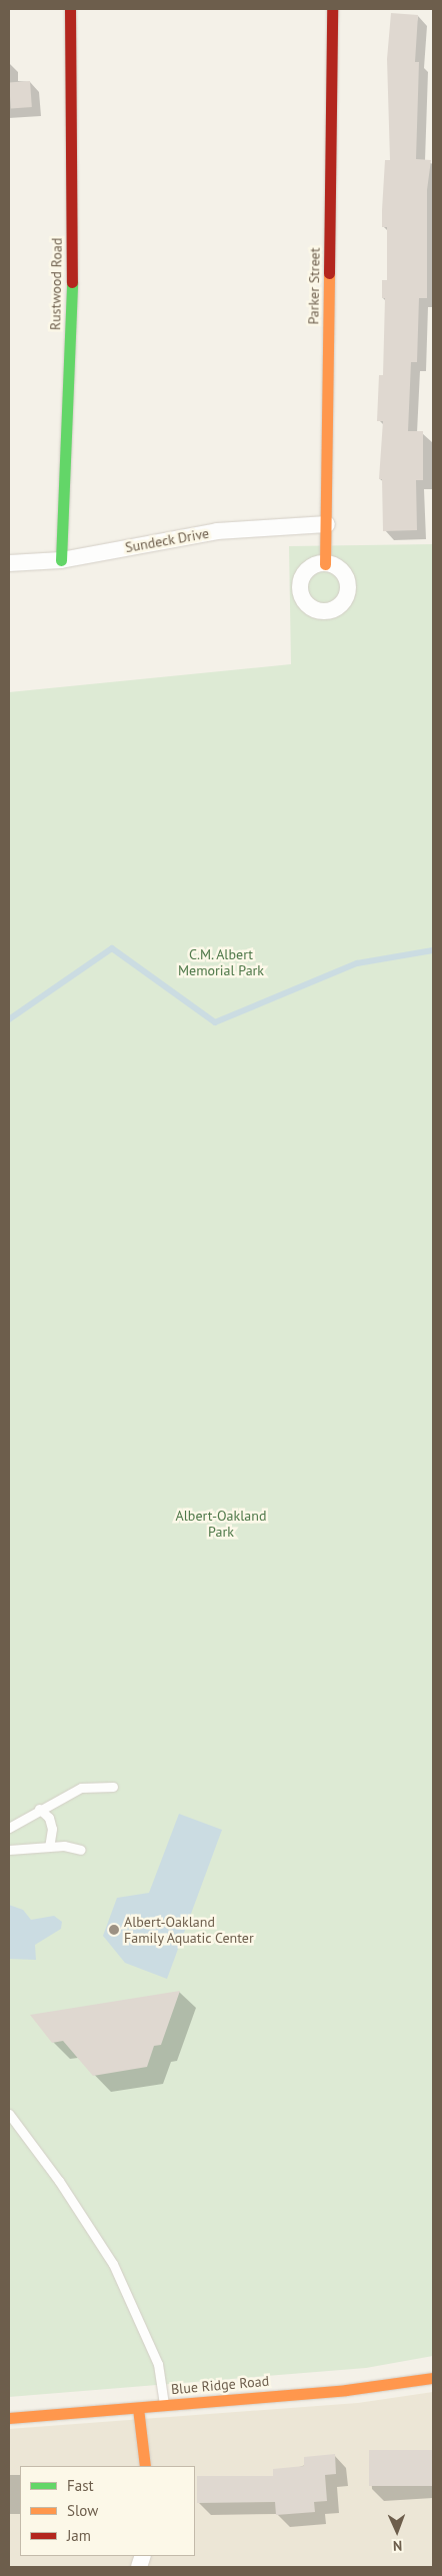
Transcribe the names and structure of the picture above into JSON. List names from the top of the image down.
{
  "streets": {
    "street": [
      "Rustwood Road",
      "Parker Street",
      "Sundeck Drive",
      "Blue Ridge Road"
    ]
  },
  "crossings": [
    ["Rustwood Road", "Sundeck Drive"],
    ["Parker Street", "Sundeck Drive"]
  ],
  "parks": ["C.M. Albert Memorial Park", "Albert-Oakland Park"],
  "places": ["Albert-Oakland Family Aquatic Center"],
  "legend": ["Fast", "Slow", "Jam"],
  "north": "bottom"
}
